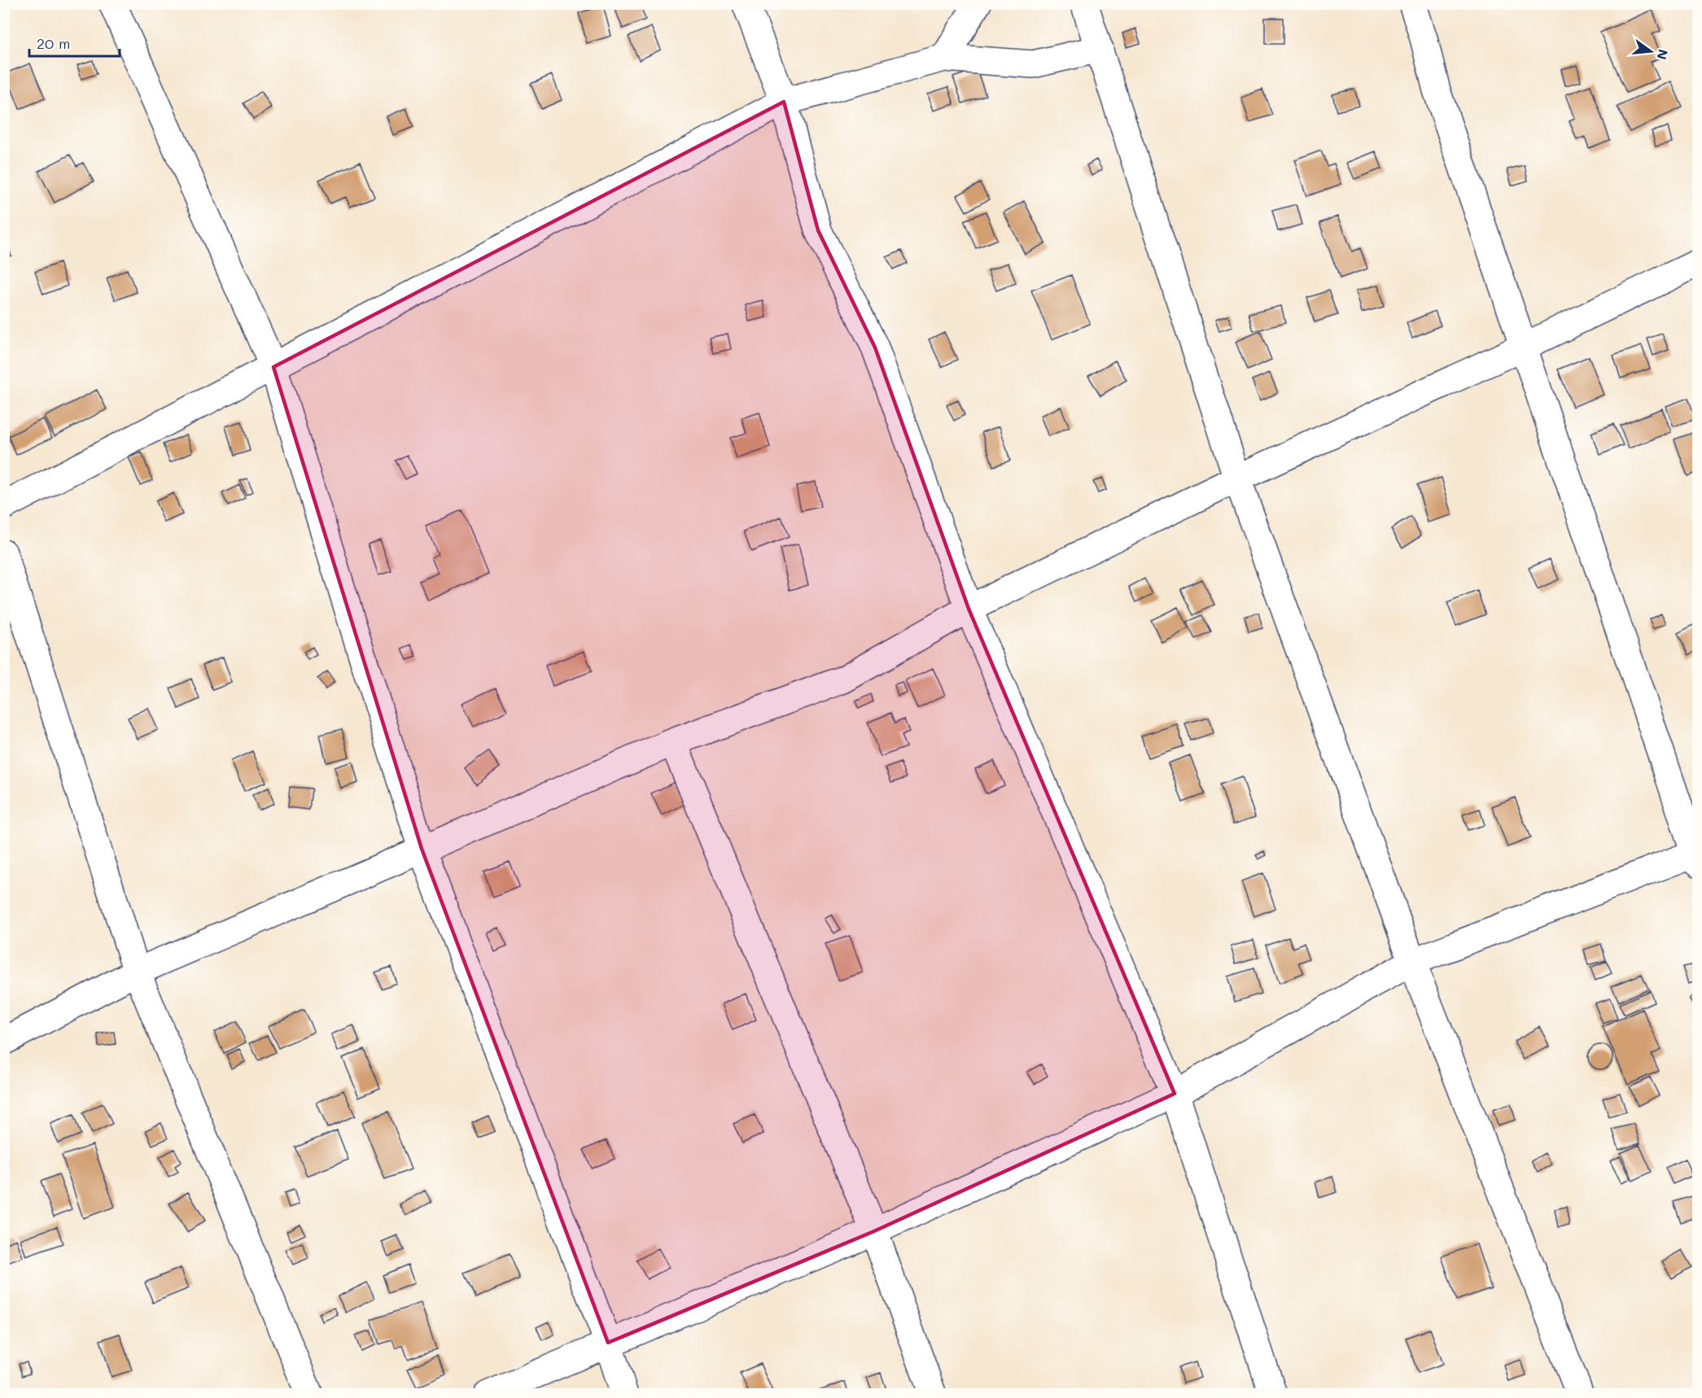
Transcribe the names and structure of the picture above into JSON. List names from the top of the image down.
{
  "scale_bar": "20 m",
  "north": "right"
}
